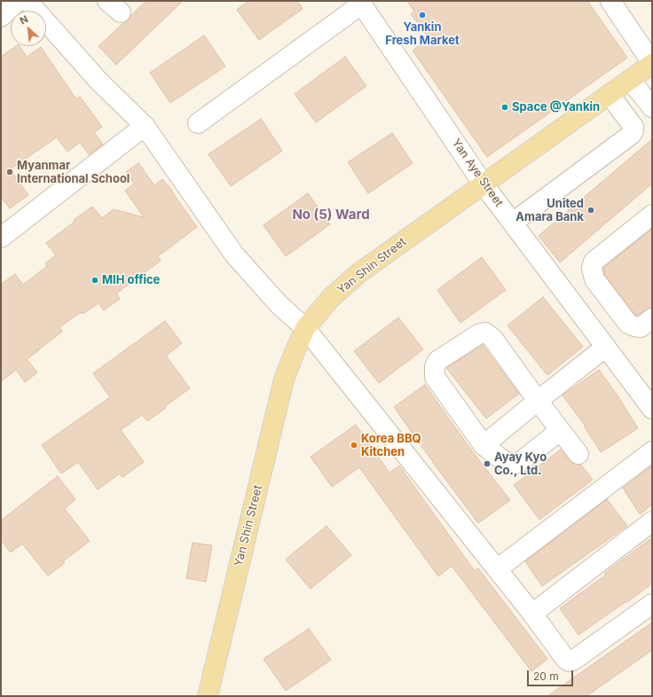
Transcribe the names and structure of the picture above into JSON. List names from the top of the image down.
{
  "streets": {
    "main road": ["Yan Shin Street"],
    "street": ["Yan Aye Street"]
  },
  "crossings": [
    ["Yan Aye Street", "Yan Shin Street"]
  ],
  "districts": ["No (5) Ward"],
  "places": [
    "Yankin Fresh Market",
    "Space @Yankin",
    "Myanmar International School",
    "United Amara Bank",
    "MIH office",
    "Korea BBQ Kitchen",
    "Ayay Kyo Co., Ltd."
  ],
  "scale_bar": "20 m",
  "north": "top left"
}
